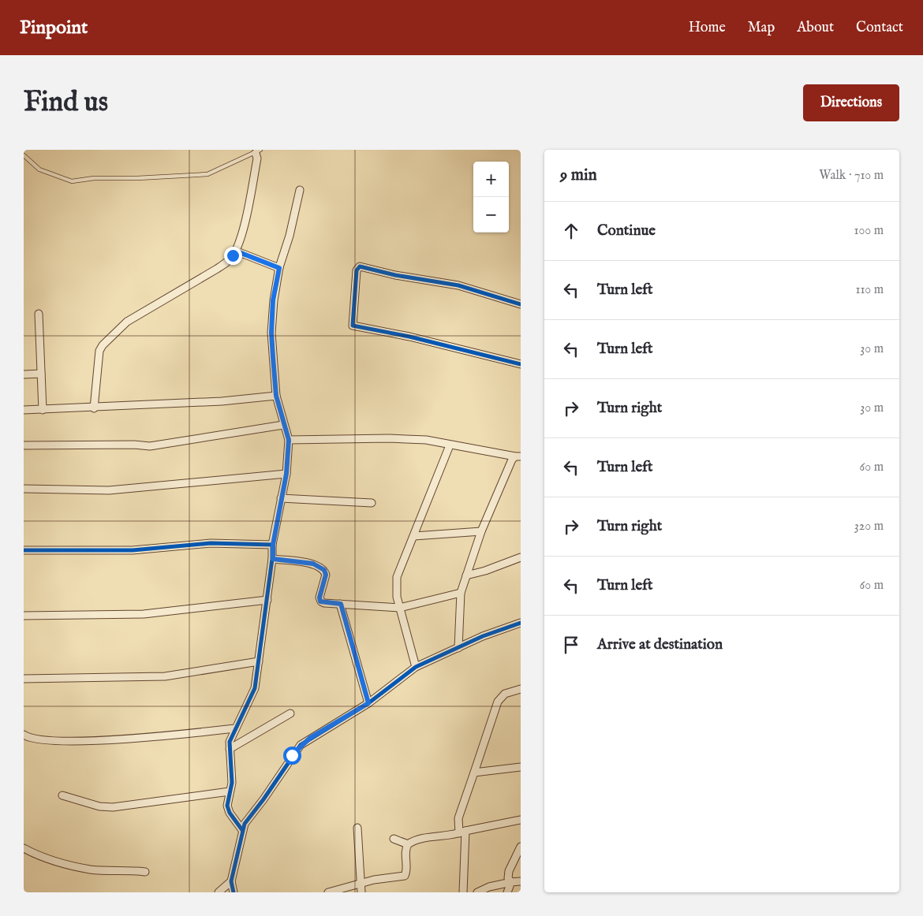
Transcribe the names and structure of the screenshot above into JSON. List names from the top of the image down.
{
  "page": {
    "header": "Pinpoint",
    "nav": [
      "Home",
      "Map",
      "About",
      "Contact"
    ],
    "buttons": "Directions",
    "title": "Find us",
    "heading": ["9 min", "Walk · 710 m"],
    "map_buttons": ["+", "−"],
    "list": [
      ["Continue", "100 m"],
      ["Turn left", "110 m"],
      ["Turn left", "30 m"],
      ["Turn right", "30 m"],
      ["Turn left", "60 m"],
      ["Turn right", "320 m"],
      ["Turn left", "60 m"],
      "Arrive at destination"
    ]
  }
}
